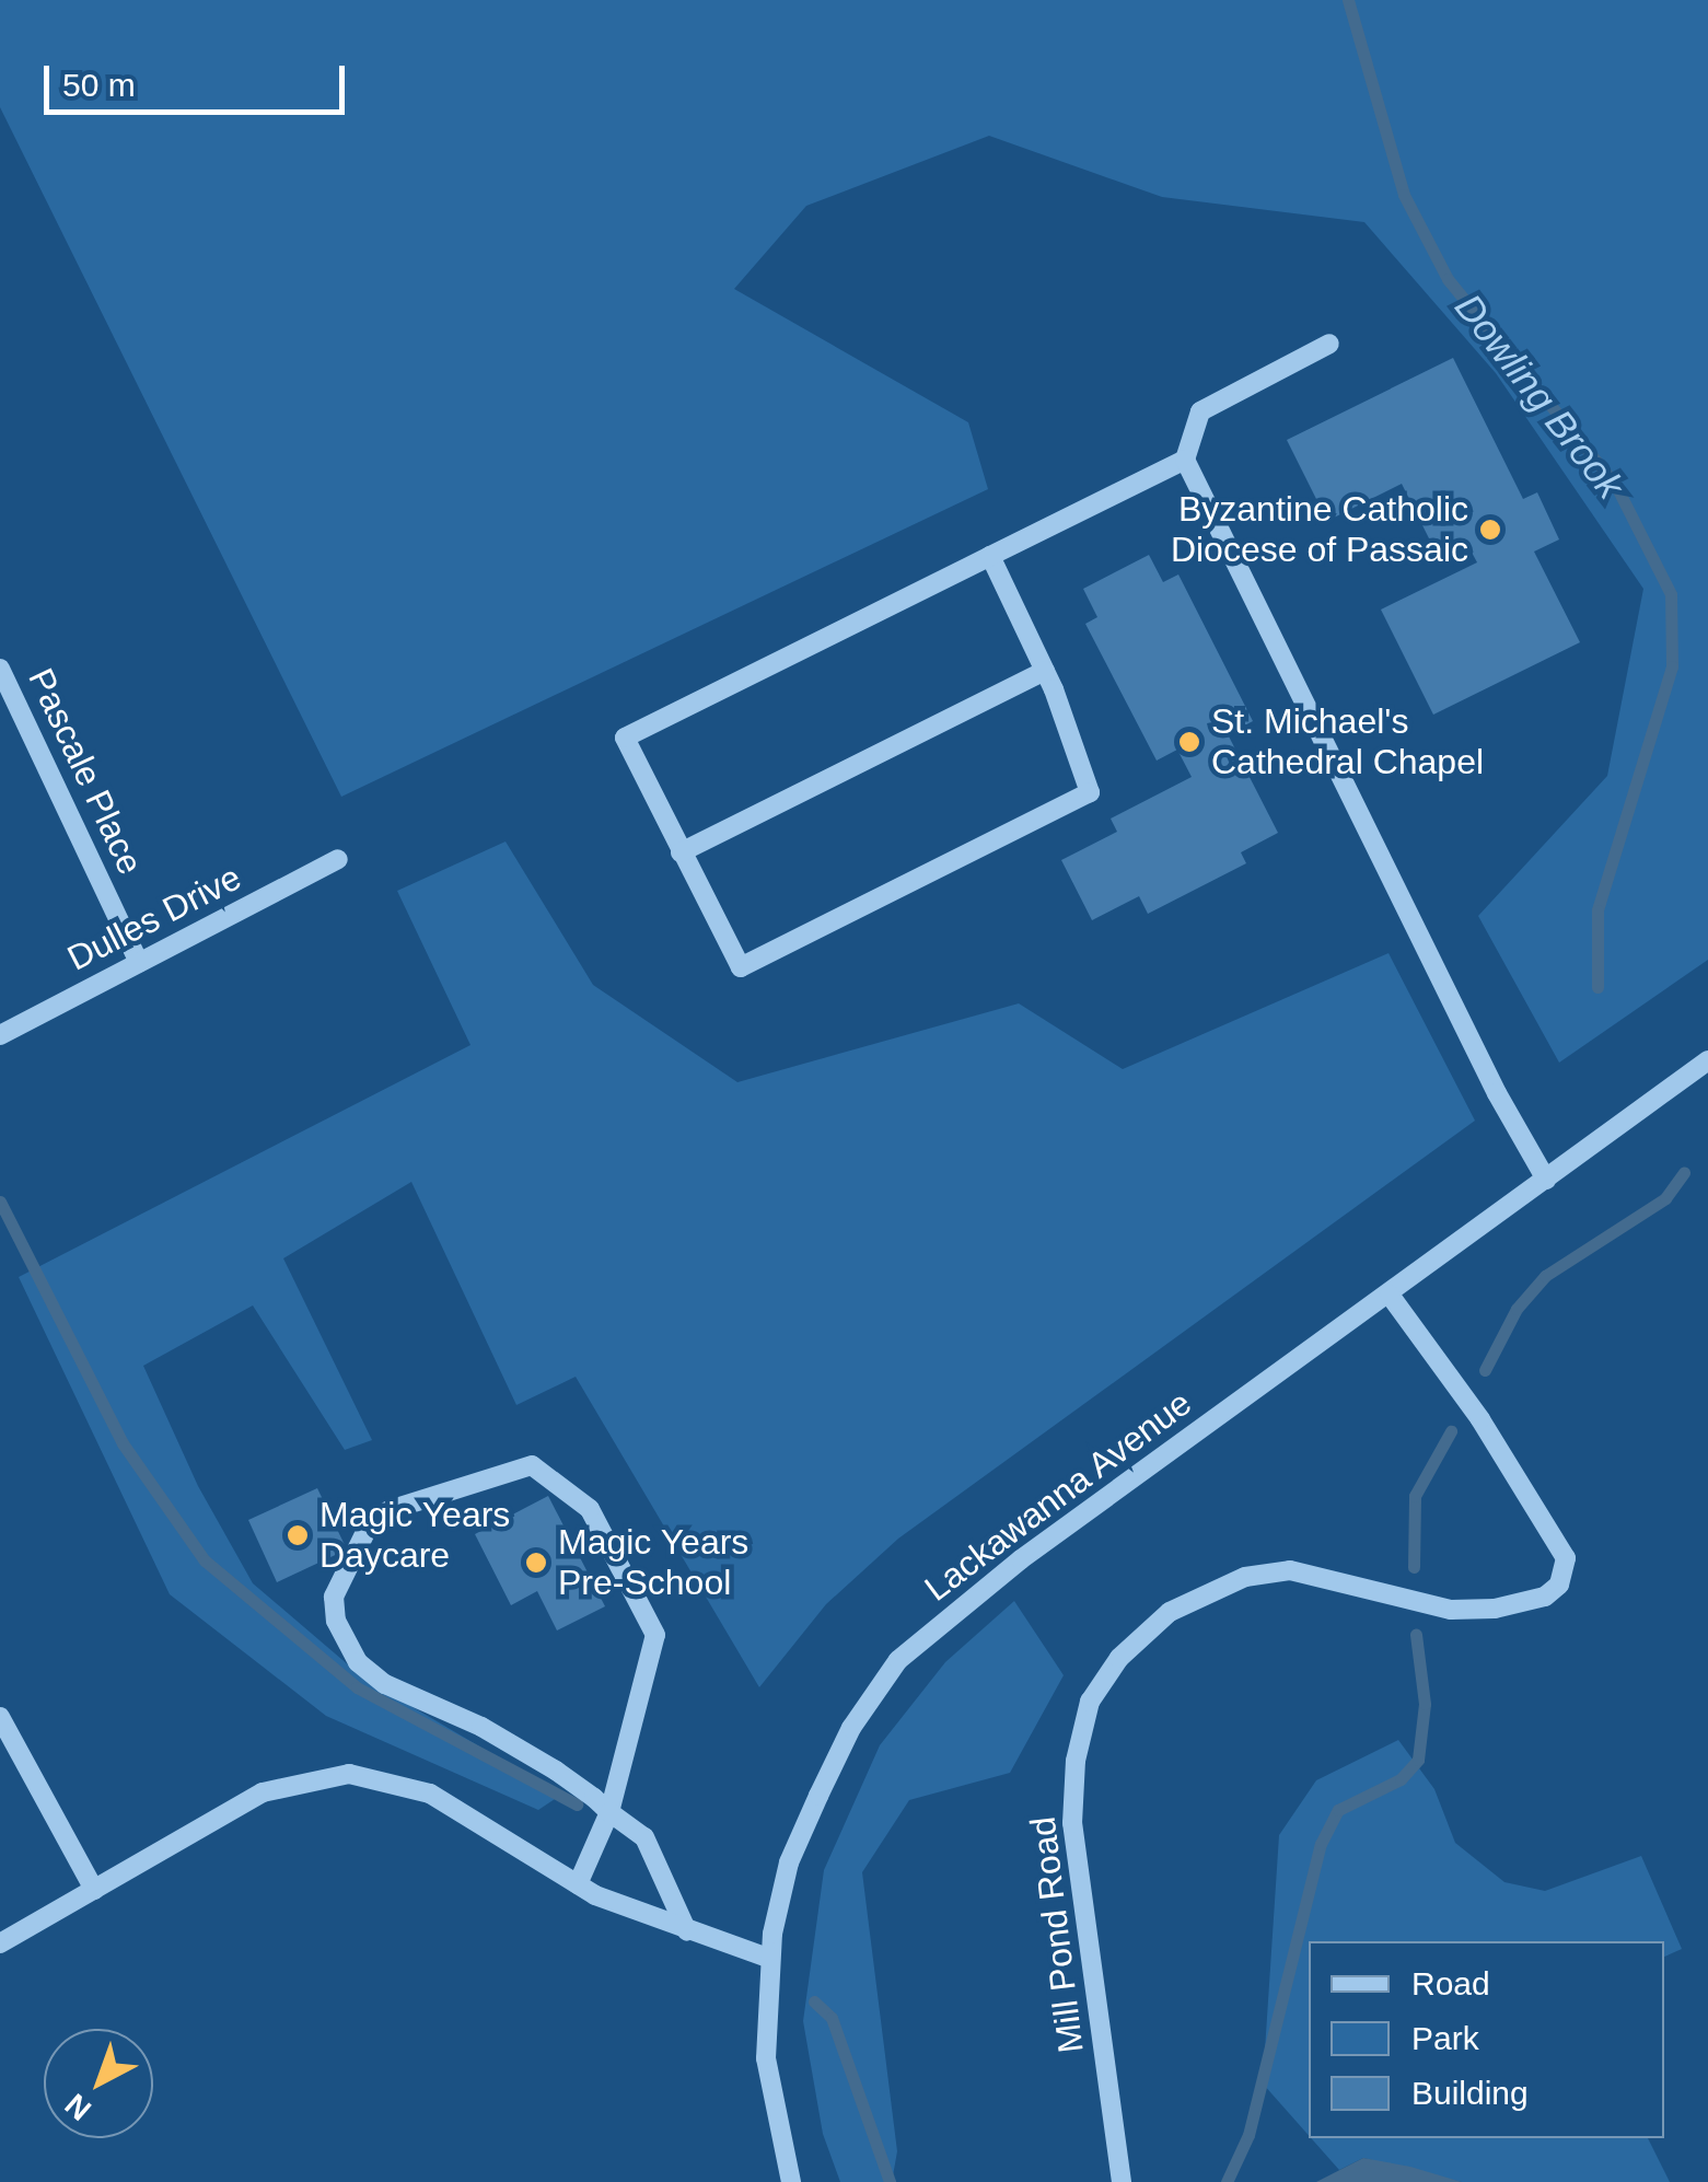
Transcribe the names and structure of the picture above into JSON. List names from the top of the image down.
{
  "streets": {
    "street": [
      "Pascale Place",
      "Dulles Drive",
      "Lackawanna Avenue",
      "Mill Pond Road"
    ]
  },
  "crossings": [
    ["Pascale Place", "Dulles Drive"],
    ["Lackawanna Avenue", "Mill Pond Road"]
  ],
  "water": ["Dowling Brook"],
  "places": [
    "Byzantine Catholic Diocese of Passaic",
    "St. Michael's Cathedral Chapel",
    "Magic Years Daycare",
    "Magic Years Pre-School"
  ],
  "legend": ["Road", "Park", "Building"],
  "scale_bar": "50 m",
  "north": "bottom left"
}
